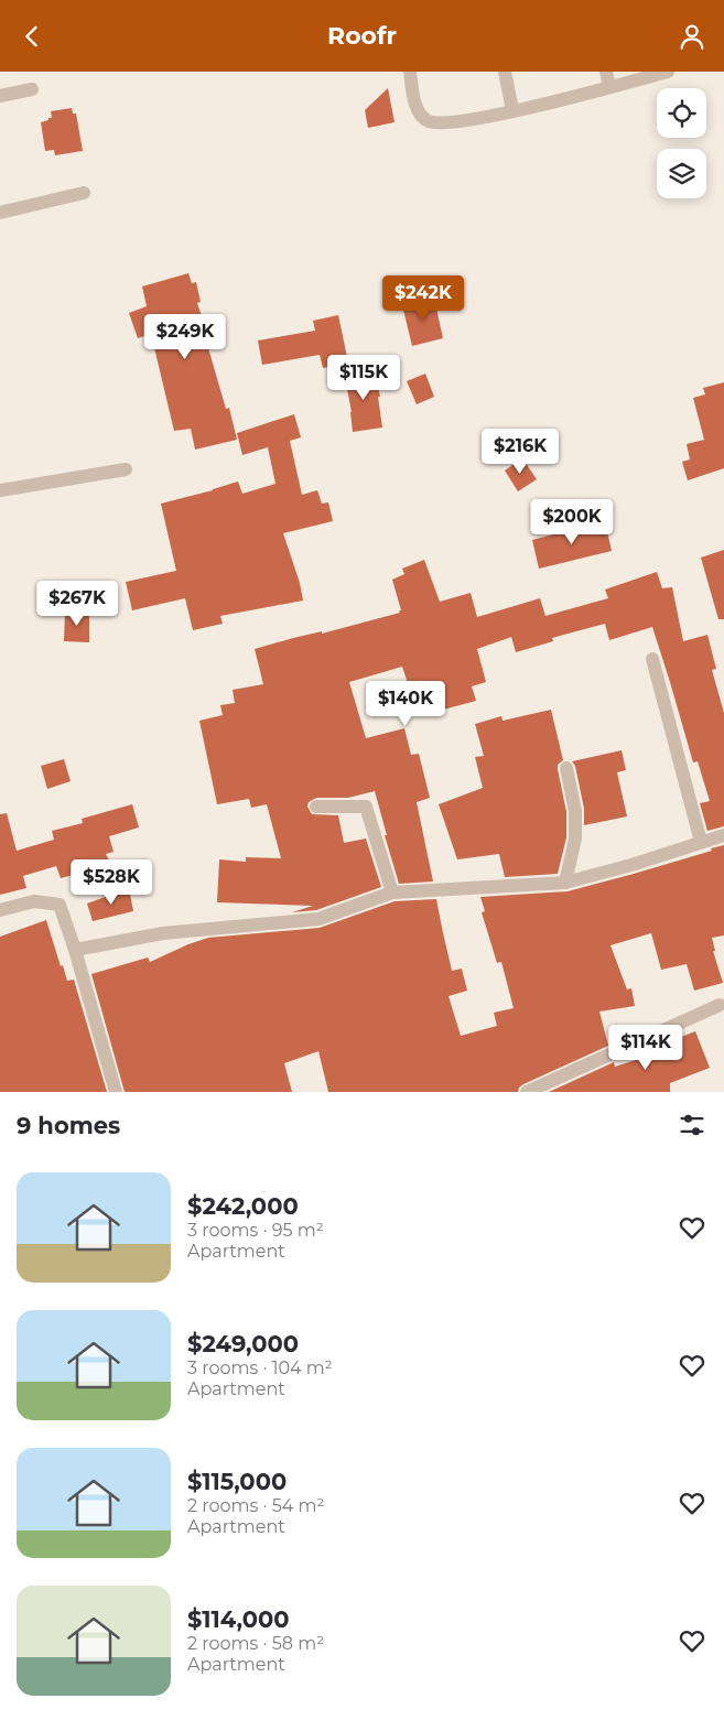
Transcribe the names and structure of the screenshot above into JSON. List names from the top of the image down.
{
  "page": {
    "header": "Roofr",
    "price": [
      "$242K",
      "$249K",
      "$115K",
      "$216K",
      "$200K",
      "$267K",
      "$140K",
      "$528K",
      "$114K"
    ],
    "heading": "9 homes",
    "list": [
      {
        "name": "$242,000",
        "note": "3 rooms · 95 m² · Apartment"
      },
      {
        "name": "$249,000",
        "note": "3 rooms · 104 m² · Apartment"
      },
      {
        "name": "$115,000",
        "note": "2 rooms · 54 m² · Apartment"
      },
      {
        "name": "$114,000",
        "note": "2 rooms · 58 m² · Apartment"
      }
    ]
  }
}
